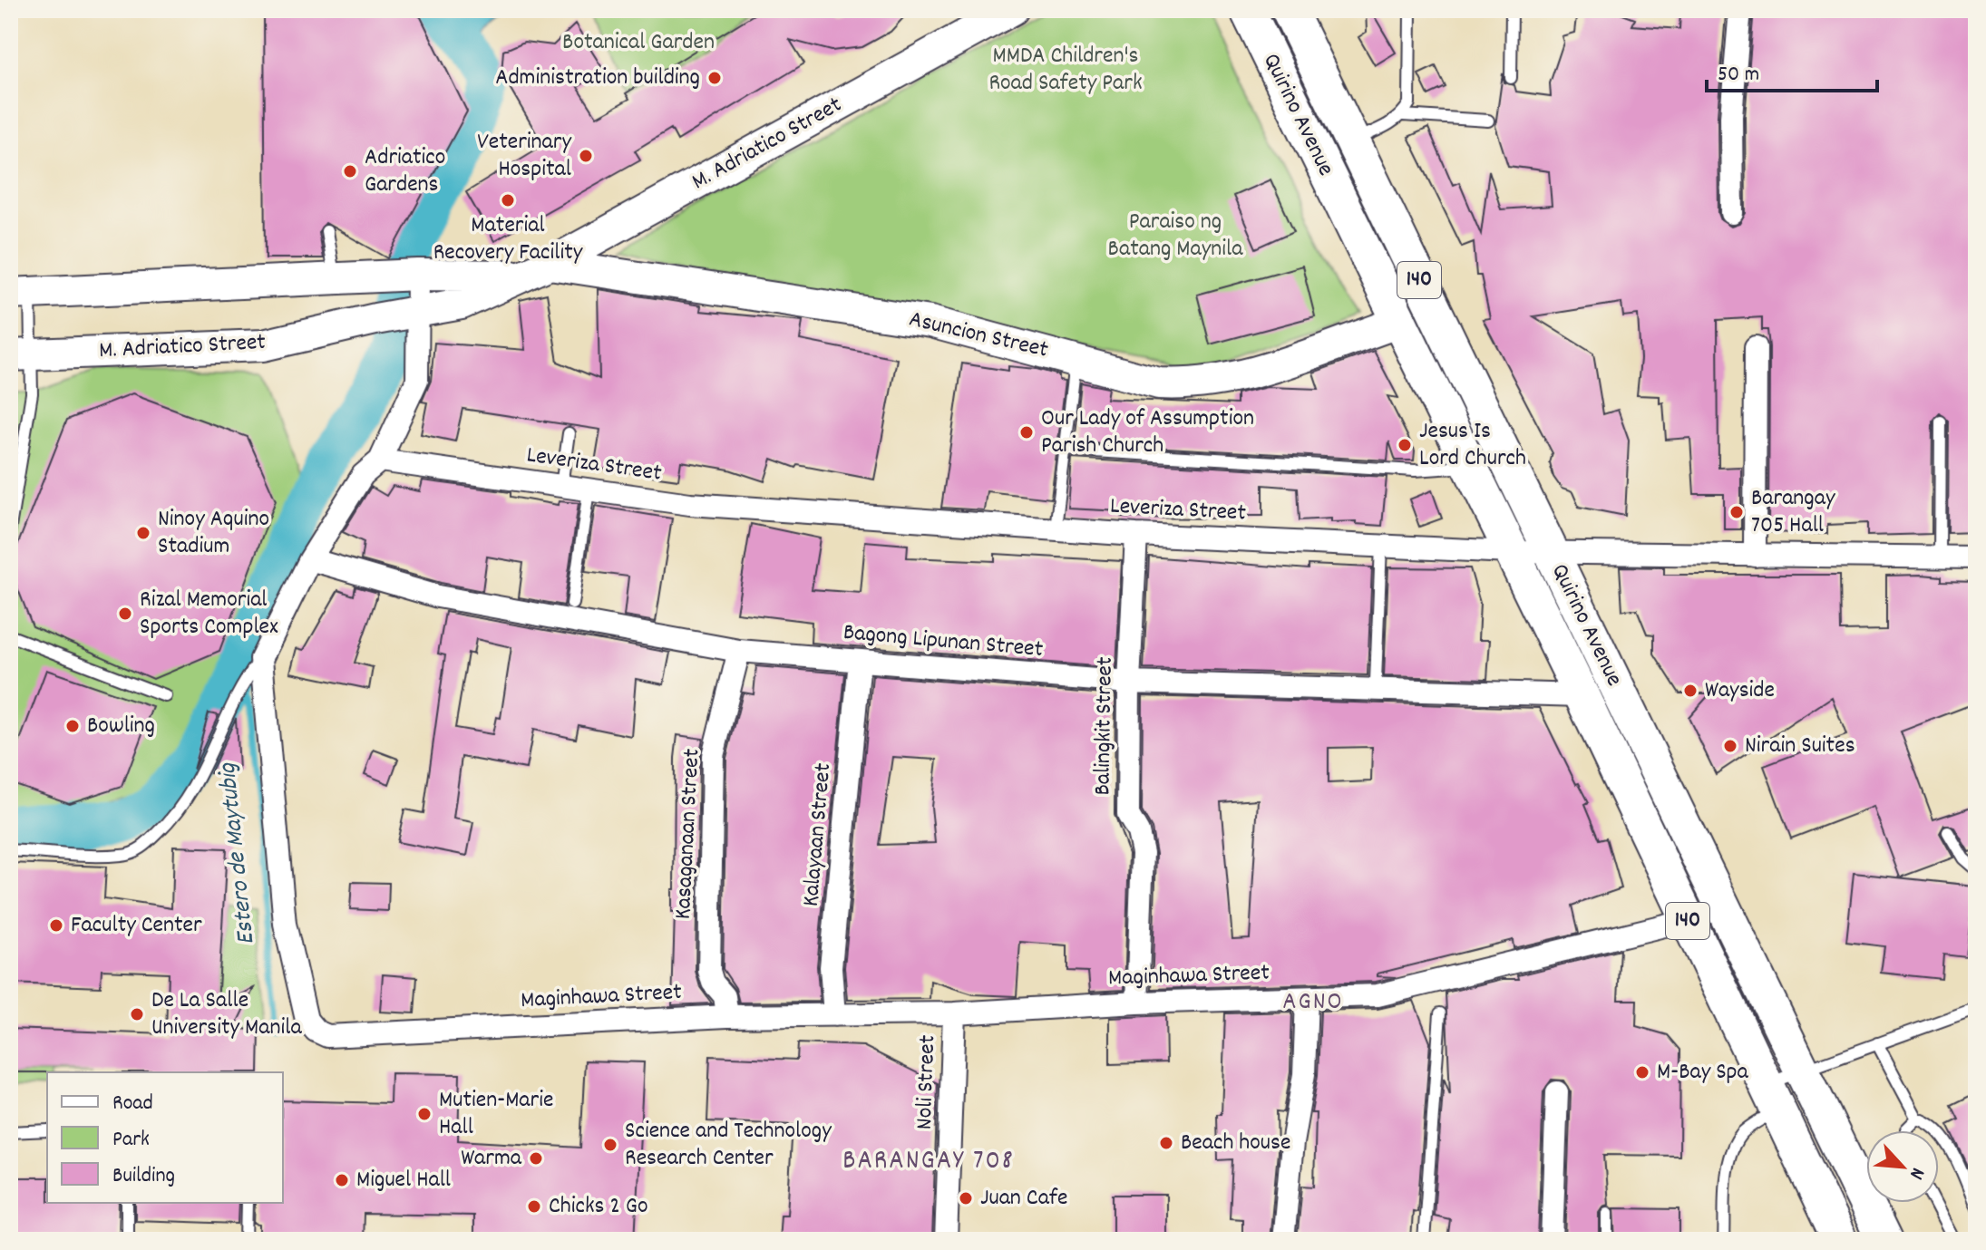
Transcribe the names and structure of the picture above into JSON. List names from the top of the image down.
{
  "streets": {
    "main road": ["Quirino Avenue", "140"],
    "street": [
      "M. Adriatico Street",
      "Asuncion Street",
      "Leveriza Street",
      "Bagong Lipunan Street",
      "Balingkit Street",
      "Kasaganaan Street",
      "Kalayaan Street",
      "Maginhawa Street",
      "Noli Street"
    ]
  },
  "crossings": [
    ["Quirino Avenue", "Asuncion Street"],
    ["Quirino Avenue", "Leveriza Street"],
    ["Quirino Avenue", "Bagong Lipunan Street"],
    ["Quirino Avenue", "Maginhawa Street"],
    ["M. Adriatico Street", "Asuncion Street"],
    ["Leveriza Street", "Balingkit Street"],
    ["Bagong Lipunan Street", "Balingkit Street"],
    ["Bagong Lipunan Street", "Kasaganaan Street"],
    ["Bagong Lipunan Street", "Kalayaan Street"],
    ["Balingkit Street", "Maginhawa Street"],
    ["Kasaganaan Street", "Maginhawa Street"],
    ["Kalayaan Street", "Maginhawa Street"],
    ["Maginhawa Street", "Noli Street"]
  ],
  "districts": ["AGNO", "BARANGAY 708"],
  "water": ["Estero de Maytubig"],
  "parks": ["Botanical Garden", "MMDA Children's Road Safety Park", "Paraiso ng Batang Maynila"],
  "places": [
    "Administration building",
    "Veterinary Hospital",
    "Adriatico Gardens",
    "Material Recovery Facility",
    "Our Lady of Assumption Parish Church",
    "Jesus Is Lord Church",
    "Barangay 705 Hall",
    "Ninoy Aquino Stadium",
    "Rizal Memorial Sports Complex",
    "Wayside",
    "Bowling",
    "Nirain Suites",
    "Faculty Center",
    "De La Salle University Manila",
    "M-Bay Spa",
    "Mutien-Marie Hall",
    "Beach house",
    "Science and Technology Research Center",
    "Warma",
    "Miguel Hall",
    "Juan Cafe",
    "Chicks 2 Go"
  ],
  "legend": ["Road", "Park", "Building"],
  "scale_bar": "50 m",
  "north": "bottom right"
}
